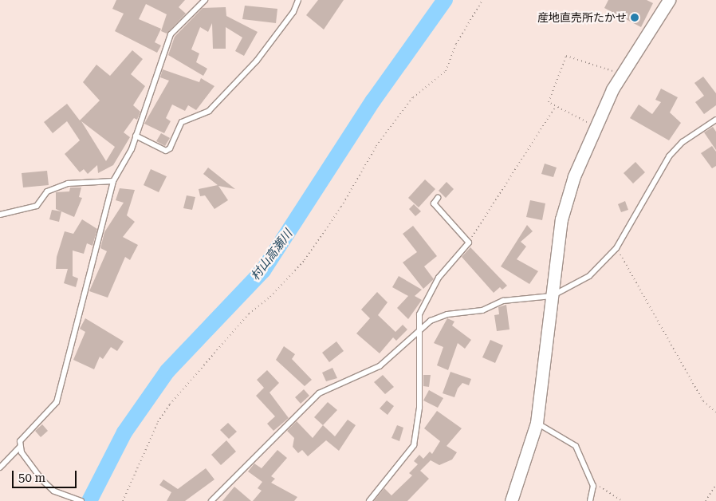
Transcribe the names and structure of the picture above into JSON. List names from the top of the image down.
{
  "water": ["村山高瀬川"],
  "places": ["産地直売所たかせ"],
  "scale_bar": "50 m"
}
